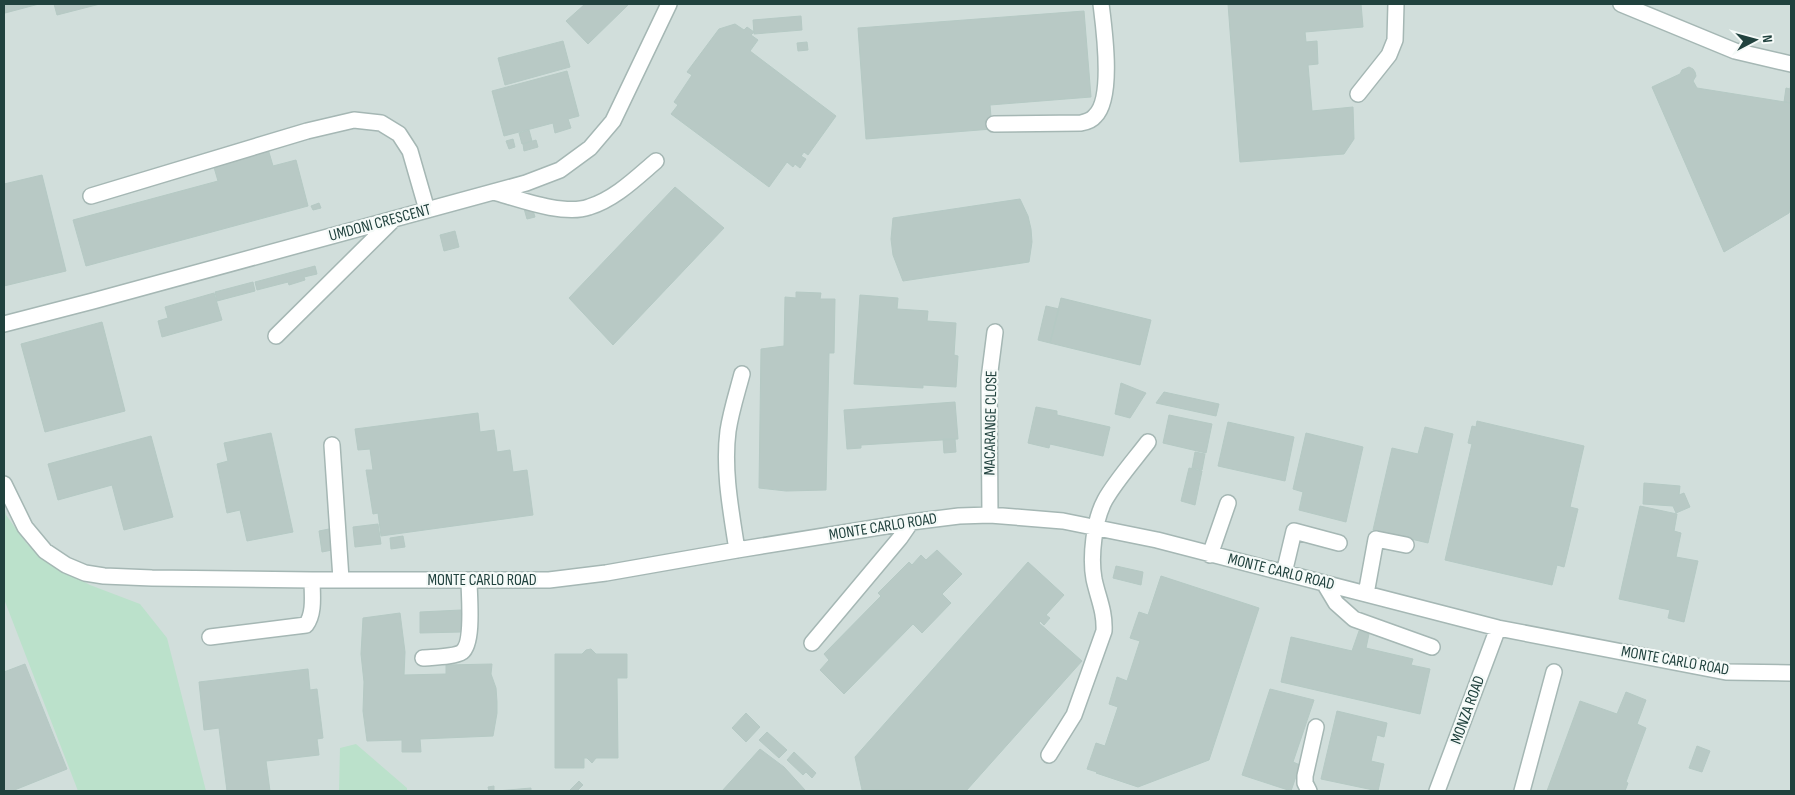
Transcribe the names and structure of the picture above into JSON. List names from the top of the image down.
{
  "streets": {
    "street": [
      "UMDONI CRESCENT",
      "MACARANGE CLOSE",
      "MONTE CARLO ROAD",
      "MONZA ROAD"
    ]
  },
  "crossings": [
    ["MACARANGE CLOSE", "MONTE CARLO ROAD"],
    ["MONTE CARLO ROAD", "MONZA ROAD"]
  ],
  "north": "right"
}
